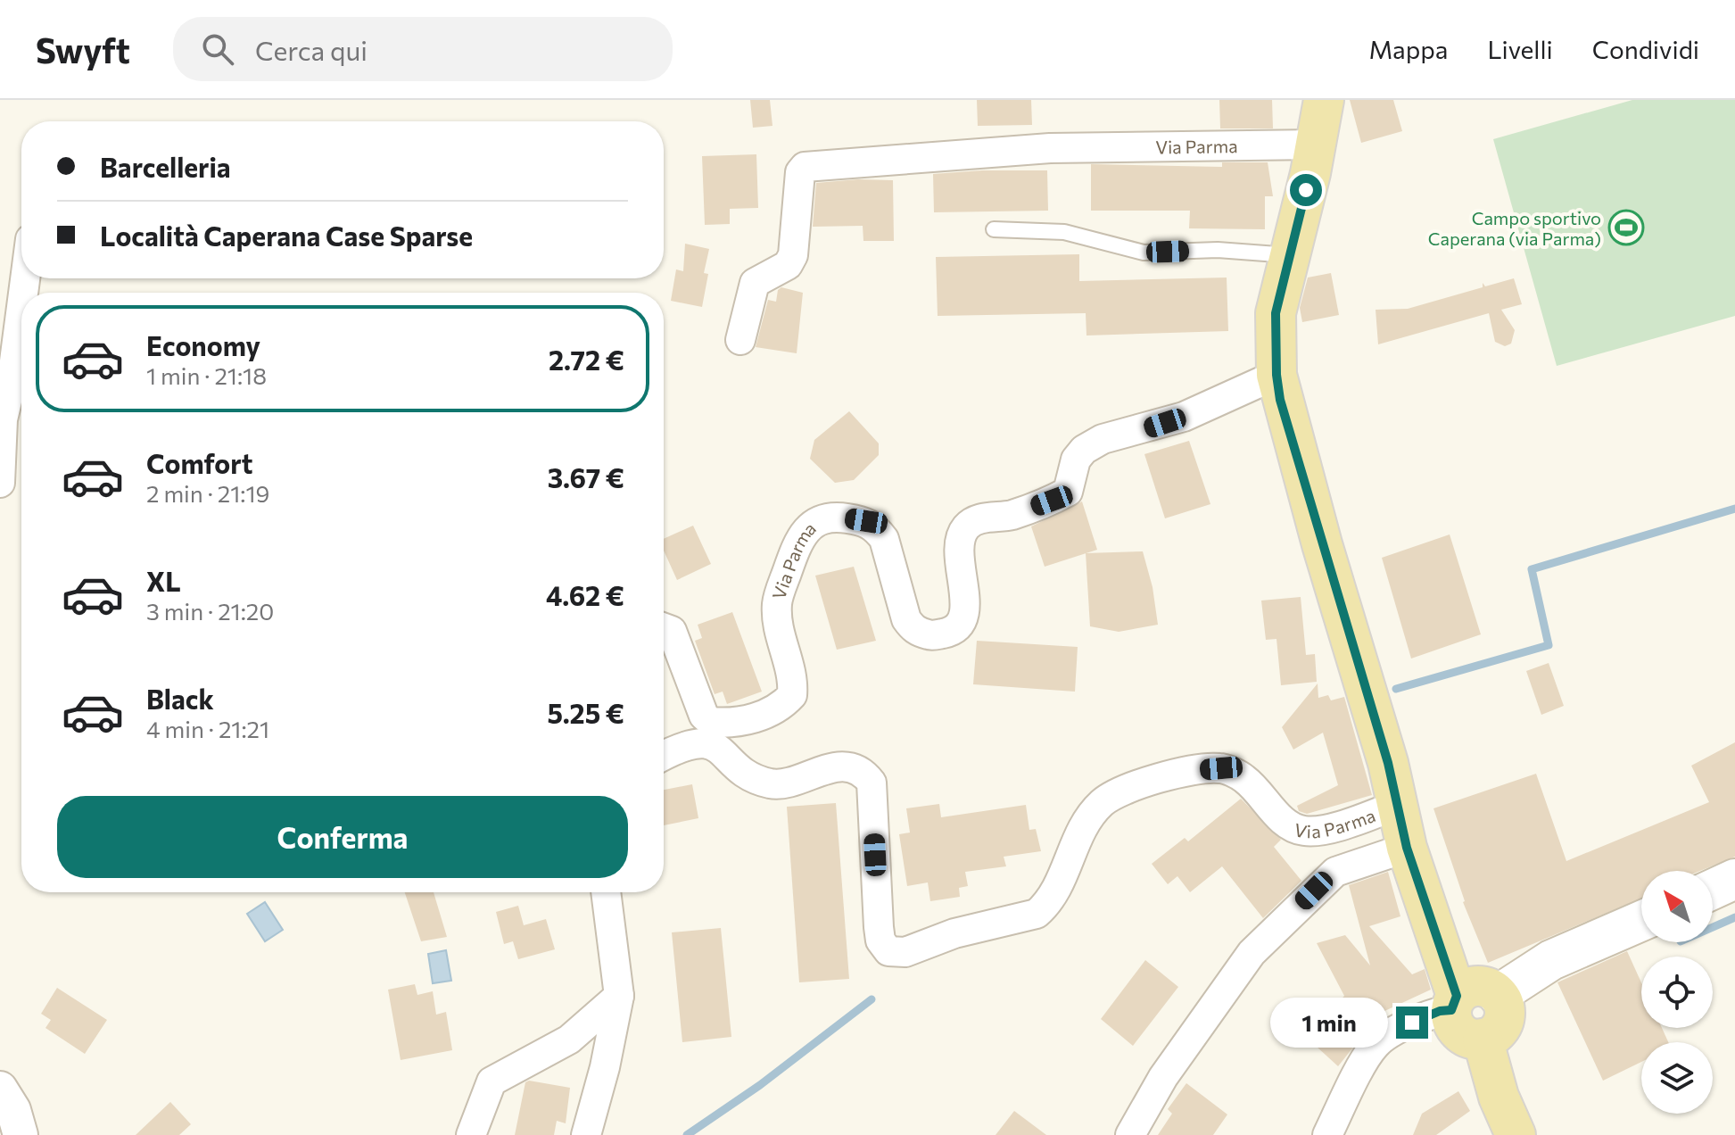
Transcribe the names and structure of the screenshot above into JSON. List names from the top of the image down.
{
  "streets": {
    "main road": ["Via Parma"]
  },
  "places": {
    "sports": ["Campo sportivo Caperana (via Parma)"]
  },
  "north": "top left",
  "page": {
    "header": "Swyft",
    "search": "Cerca qui",
    "nav": ["Mappa", "Livelli", "Condividi"],
    "banner": ["Barcelleria", "Località Caperana Case Sparse"],
    "list": [
      {
        "name": "Economy",
        "note": "1 min · 21:18",
        "value": "2.72 €"
      },
      {
        "name": "Comfort",
        "note": "2 min · 21:19",
        "value": "3.67 €"
      },
      {
        "name": "XL",
        "note": "3 min · 21:20",
        "value": "4.62 €"
      },
      {
        "name": "Black",
        "note": "4 min · 21:21",
        "value": "5.25 €"
      }
    ],
    "buttons": "Conferma",
    "bubble": "1 min"
  }
}
